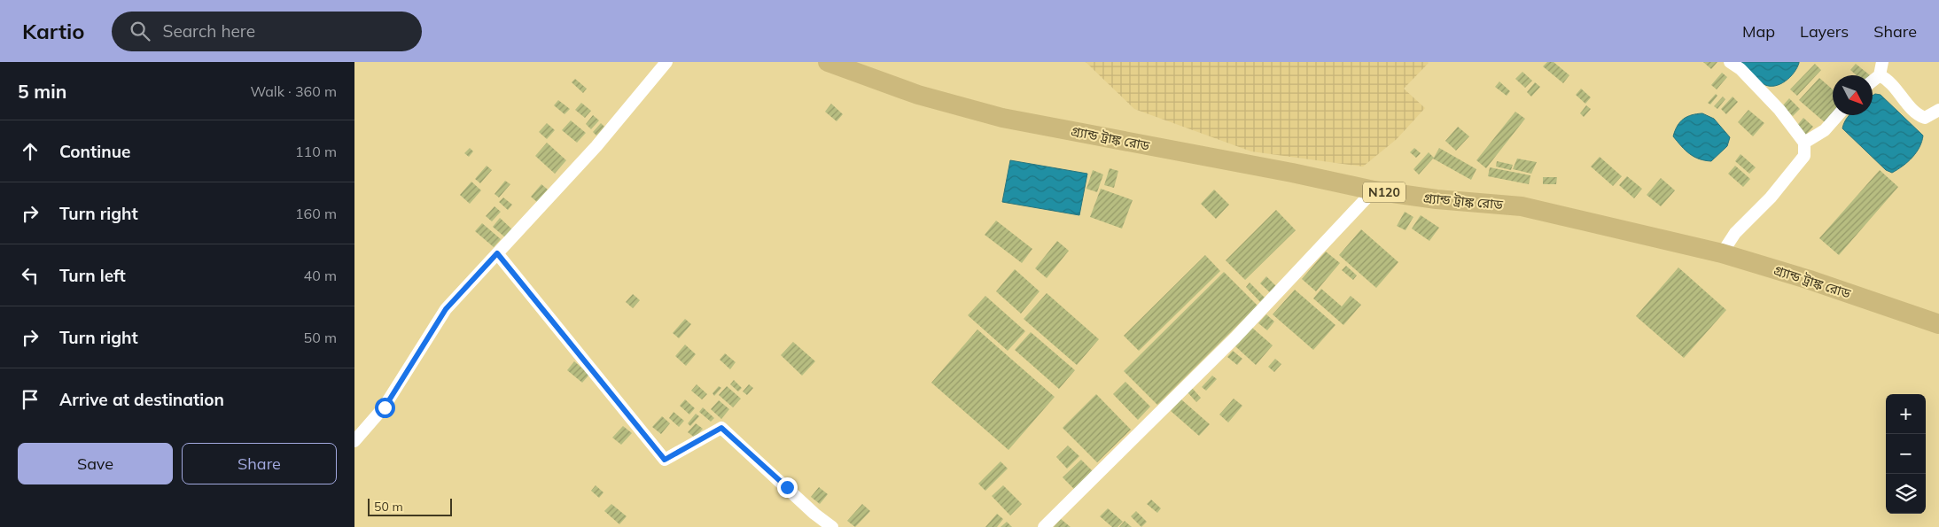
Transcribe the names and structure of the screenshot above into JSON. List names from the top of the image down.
{
  "streets": {
    "highway": ["গ্র্যান্ড ট্রাঙ্ক রোড", "N120"]
  },
  "scale_bar": "50 m",
  "north": "bottom right",
  "page": {
    "header": "Kartio",
    "search": "Search here",
    "nav": ["Map", "Layers", "Share"],
    "heading": ["5 min", "Walk · 360 m"],
    "list": [
      ["Continue", "110 m"],
      ["Turn right", "160 m"],
      ["Turn left", "40 m"],
      ["Turn right", "50 m"],
      "Arrive at destination"
    ],
    "map_buttons": ["+", "−"],
    "buttons": ["Save", "Share"],
    "scale": "50 m"
  }
}
